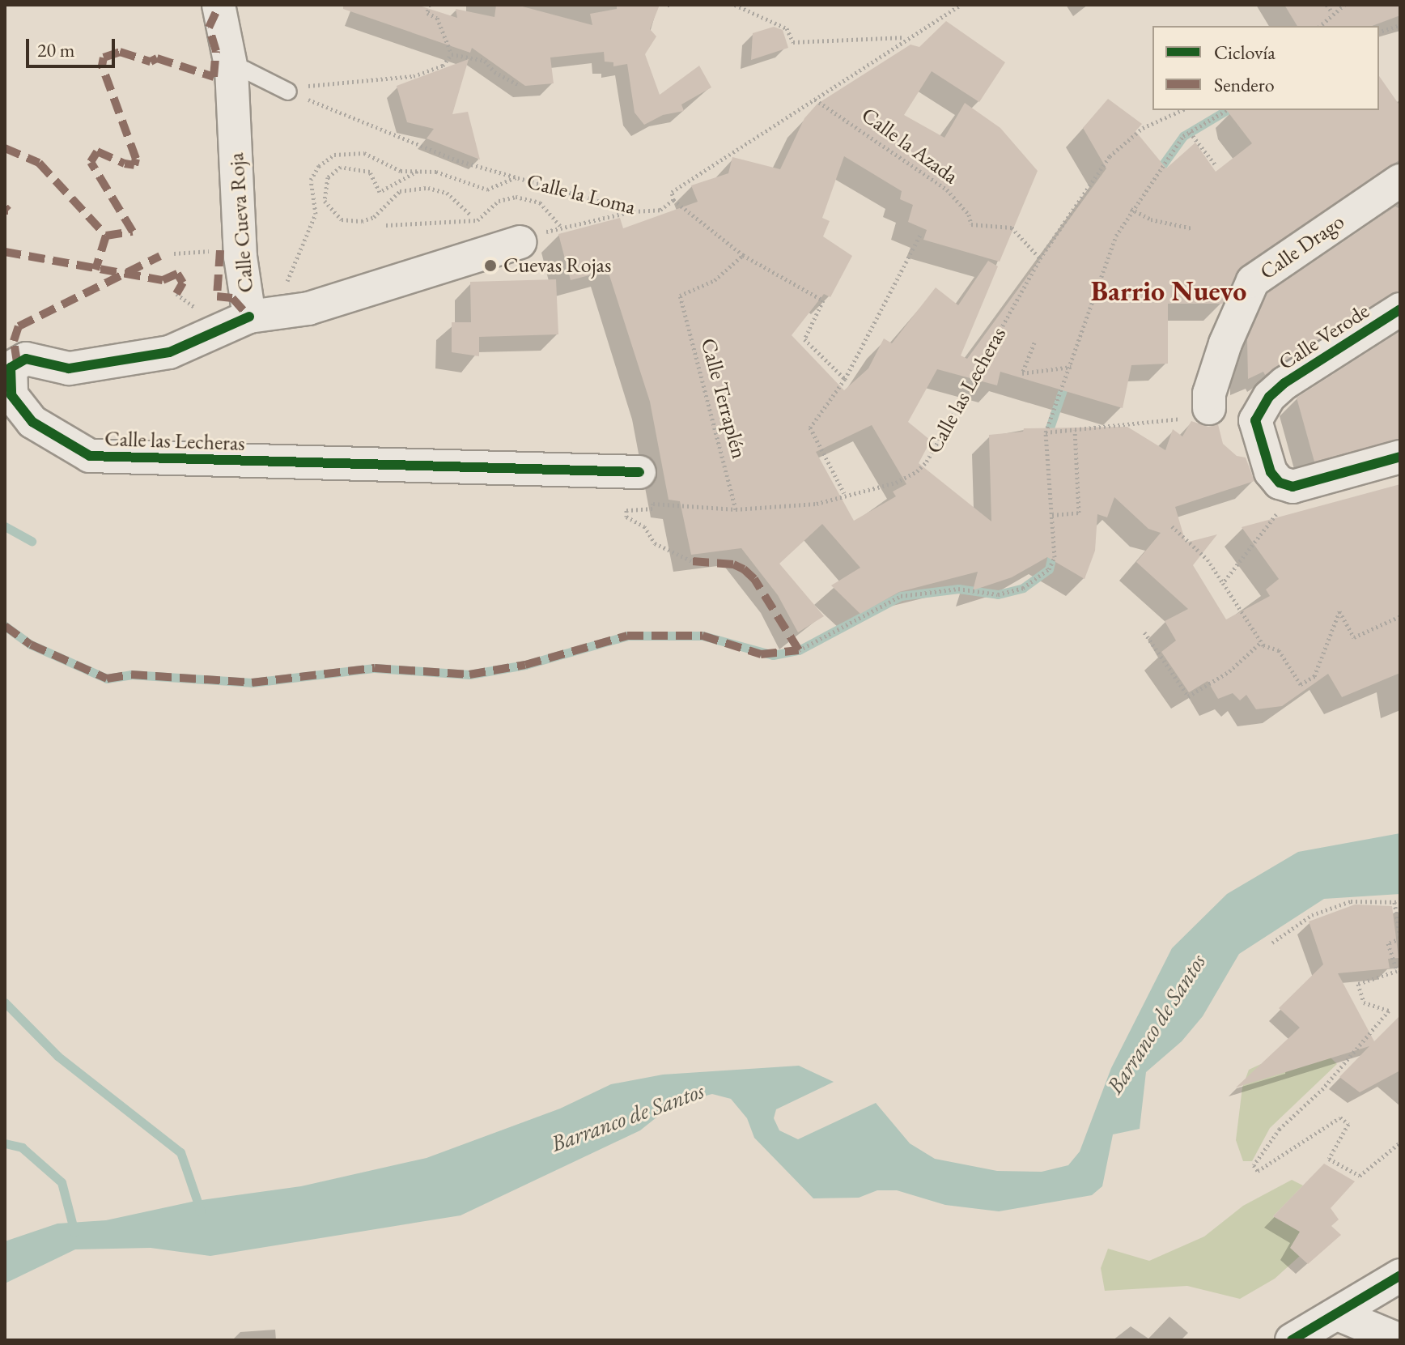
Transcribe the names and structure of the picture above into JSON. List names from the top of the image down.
{
  "streets": {
    "street": [
      "Calle Cueva Roja",
      "Calle Drago",
      "Calle Verode",
      "Calle las Lecheras"
    ],
    "path": ["Calle la Azada", "Calle la Loma", "Calle Terraplén"]
  },
  "crossings": [
    ["Calle la Azada", "Calle la Loma"],
    ["Calle la Azada", "Calle las Lecheras"],
    ["Calle Cueva Roja", "Calle las Lecheras"],
    ["Calle las Lecheras", "Calle Terraplén"]
  ],
  "districts": ["Barrio Nuevo"],
  "water": ["Barranco de Santos"],
  "places": ["Cuevas Rojas"],
  "legend": ["Ciclovía", "Sendero"],
  "scale_bar": "20 m"
}
